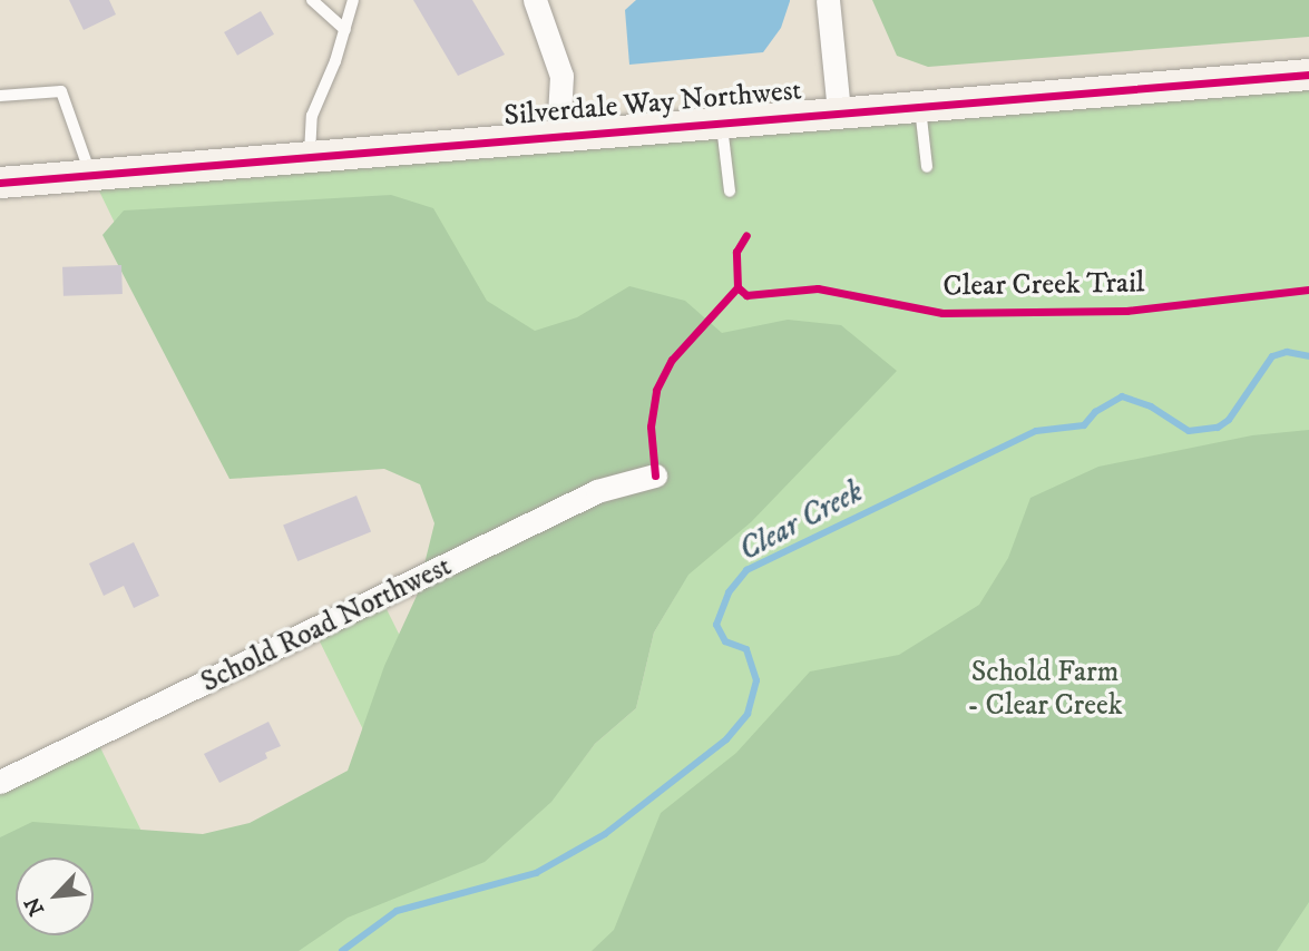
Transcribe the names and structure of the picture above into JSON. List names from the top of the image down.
{
  "streets": {
    "main road": ["Silverdale Way Northwest"],
    "street": ["Schold Road Northwest"],
    "cycle path": ["Clear Creek Trail"]
  },
  "water": ["Clear Creek"],
  "parks": ["Schold Farm - Clear Creek"],
  "north": "bottom left"
}
